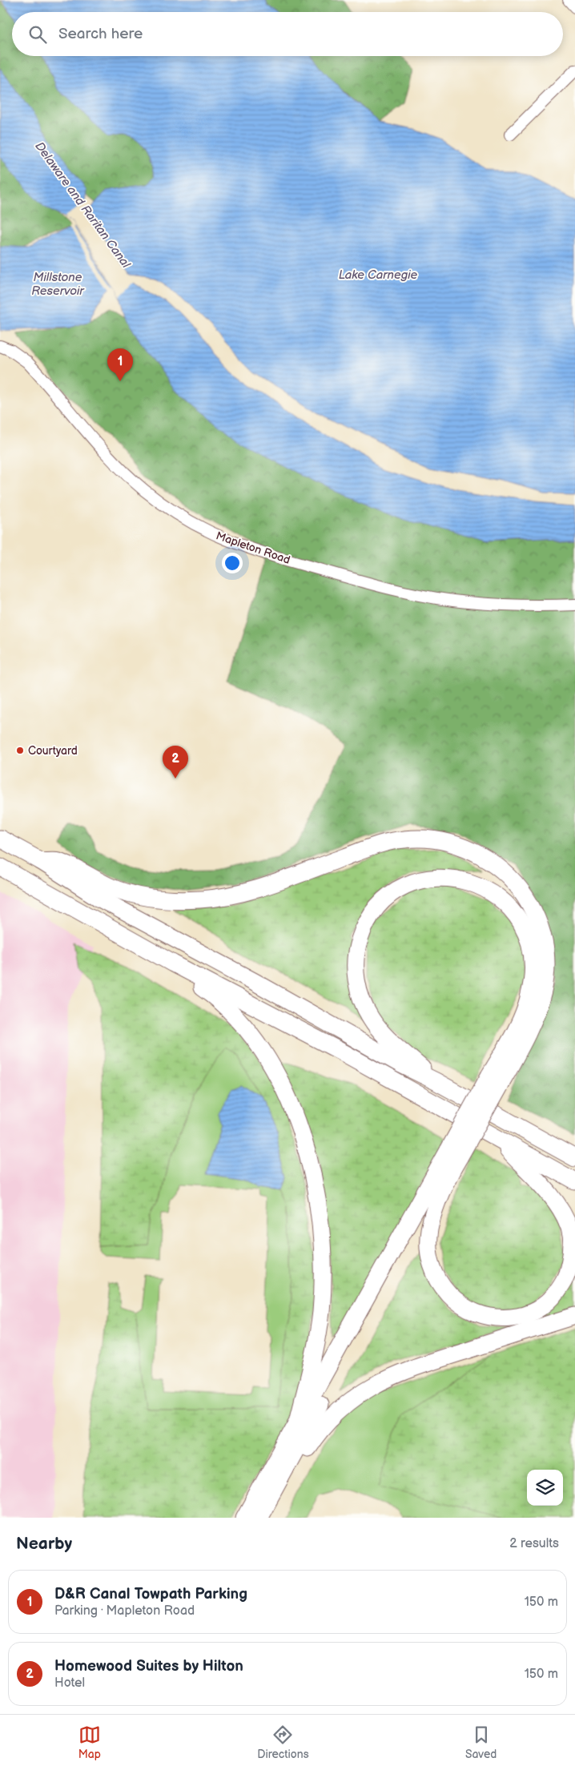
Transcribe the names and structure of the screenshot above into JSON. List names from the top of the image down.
{
  "streets": {
    "street": ["Mapleton Road"]
  },
  "water": ["Delaware and Raritan Canal", "Lake Carnegie", "Millstone Reservoir"],
  "places": ["Courtyard"],
  "page": {
    "search": "Search here",
    "pins": ["1", "2"],
    "heading": ["Nearby", "2 results"],
    "list": [
      {
        "mark": "1",
        "name": "D&R Canal Towpath Parking",
        "note": "Parking · Mapleton Road",
        "value": "150 m"
      },
      {
        "mark": "2",
        "name": "Homewood Suites by Hilton",
        "note": "Hotel",
        "value": "150 m"
      }
    ],
    "nav": ["Map", "Directions", "Saved"]
  }
}
